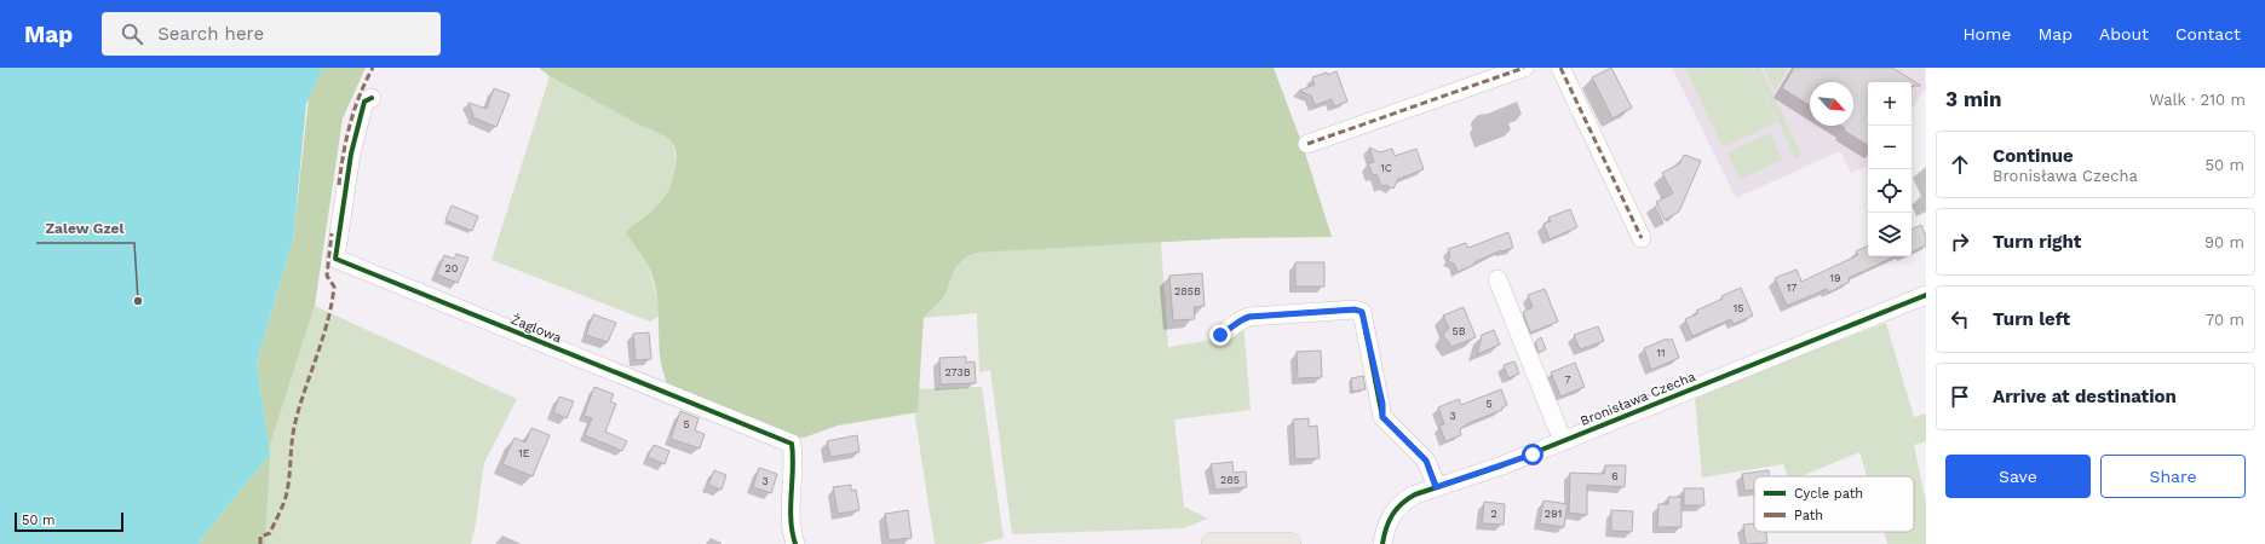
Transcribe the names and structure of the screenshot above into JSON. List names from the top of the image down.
{
  "streets": {
    "street": ["Żaglowa", "Bronisława Czecha"]
  },
  "places": ["Zalew Gzel"],
  "house_numbers": [
    "1C",
    "20",
    "19",
    "17",
    "285B",
    "15",
    "5B",
    "11",
    "273B",
    "7",
    "5",
    "3",
    "5",
    "1E",
    "6",
    "285",
    "3",
    "2",
    "291"
  ],
  "legend": ["Cycle path", "Path"],
  "scale_bar": "50 m",
  "north": "bottom right",
  "page": {
    "header": "Map",
    "search": "Search here",
    "nav": [
      "Home",
      "Map",
      "About",
      "Contact"
    ],
    "heading": ["3 min", "Walk · 210 m"],
    "map_buttons": ["+", "−"],
    "list": [
      ["Continue", "Bronisława Czecha", "50 m"],
      ["Turn right", "90 m"],
      ["Turn left", "70 m"],
      "Arrive at destination"
    ],
    "buttons": ["Save", "Share"],
    "scale": "50 m"
  }
}
